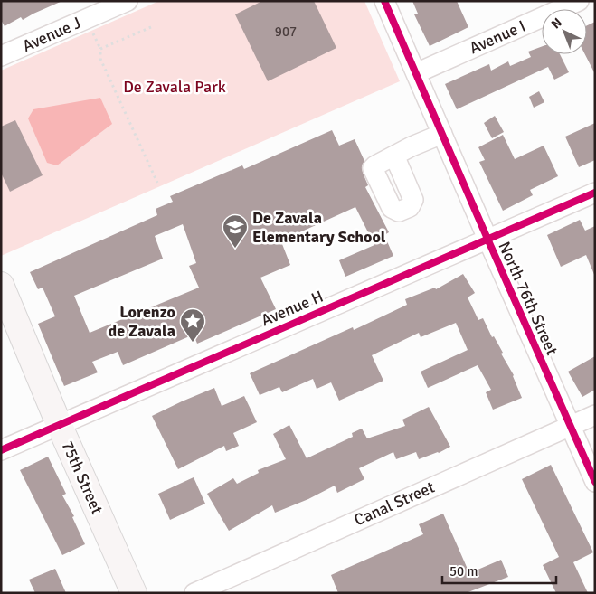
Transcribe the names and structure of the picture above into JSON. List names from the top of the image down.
{
  "streets": {
    "main road": ["75th Street"],
    "street": [
      "Avenue J",
      "Avenue I",
      "North 76th Street",
      "Avenue H",
      "Canal Street"
    ]
  },
  "crossings": [
    ["Avenue I", "North 76th Street"],
    ["North 76th Street", "Avenue H"],
    ["North 76th Street", "Canal Street"],
    ["Avenue H", "75th Street"]
  ],
  "parks": ["De Zavala Park"],
  "places": {
    "school or university": ["De Zavala Elementary School"],
    "place": ["Lorenzo de Zavala"]
  },
  "house_numbers": ["907"],
  "scale_bar": "50 m",
  "north": "top left"
}
